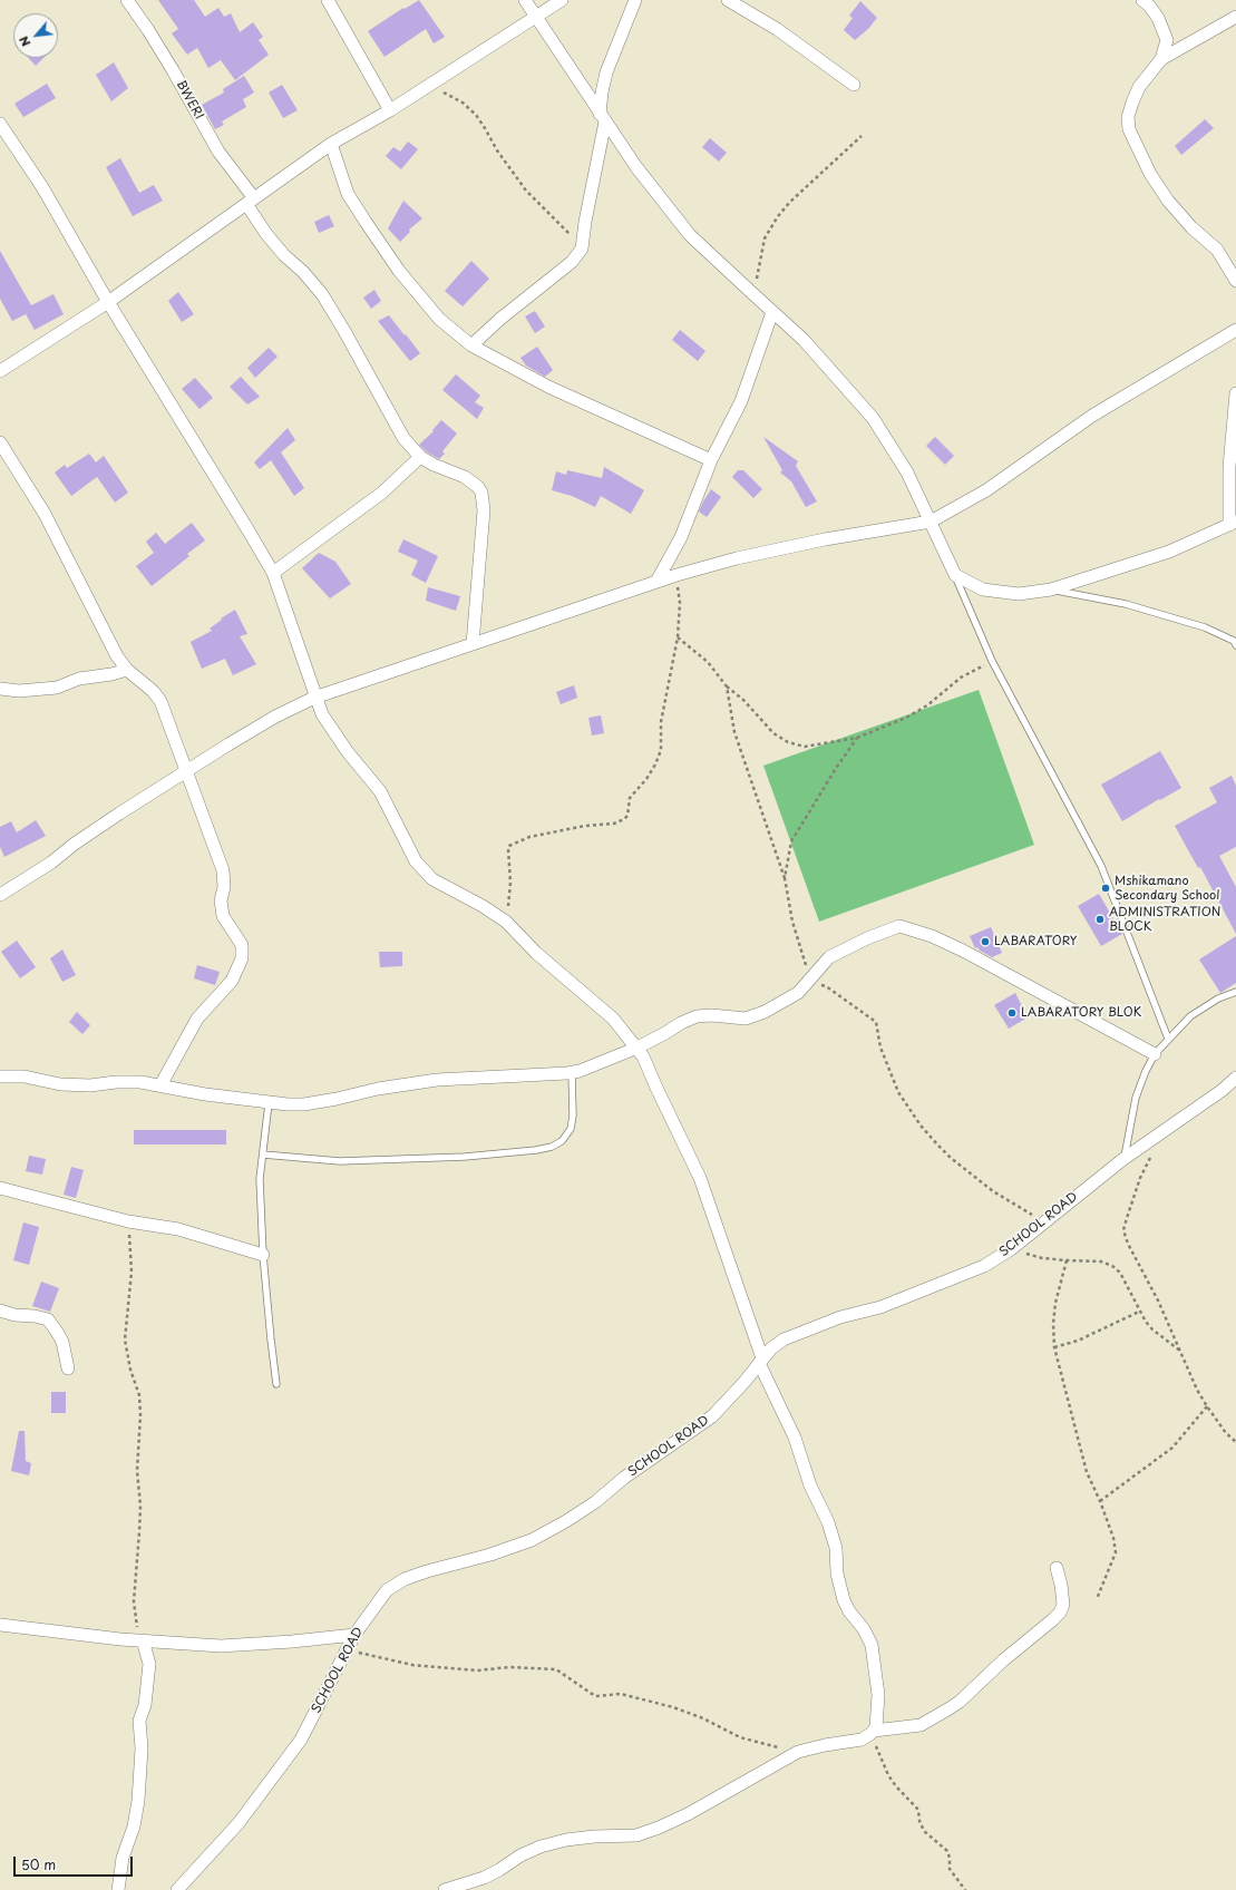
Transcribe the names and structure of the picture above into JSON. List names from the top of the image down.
{
  "streets": {
    "street": ["BWERI", "SCHOOL ROAD"]
  },
  "places": [
    "Mshikamano Secondary School",
    "ADMINISTRATION BLOCK",
    "LABARATORY",
    "LABARATORY BLOK"
  ],
  "scale_bar": "50 m",
  "north": "bottom left"
}
